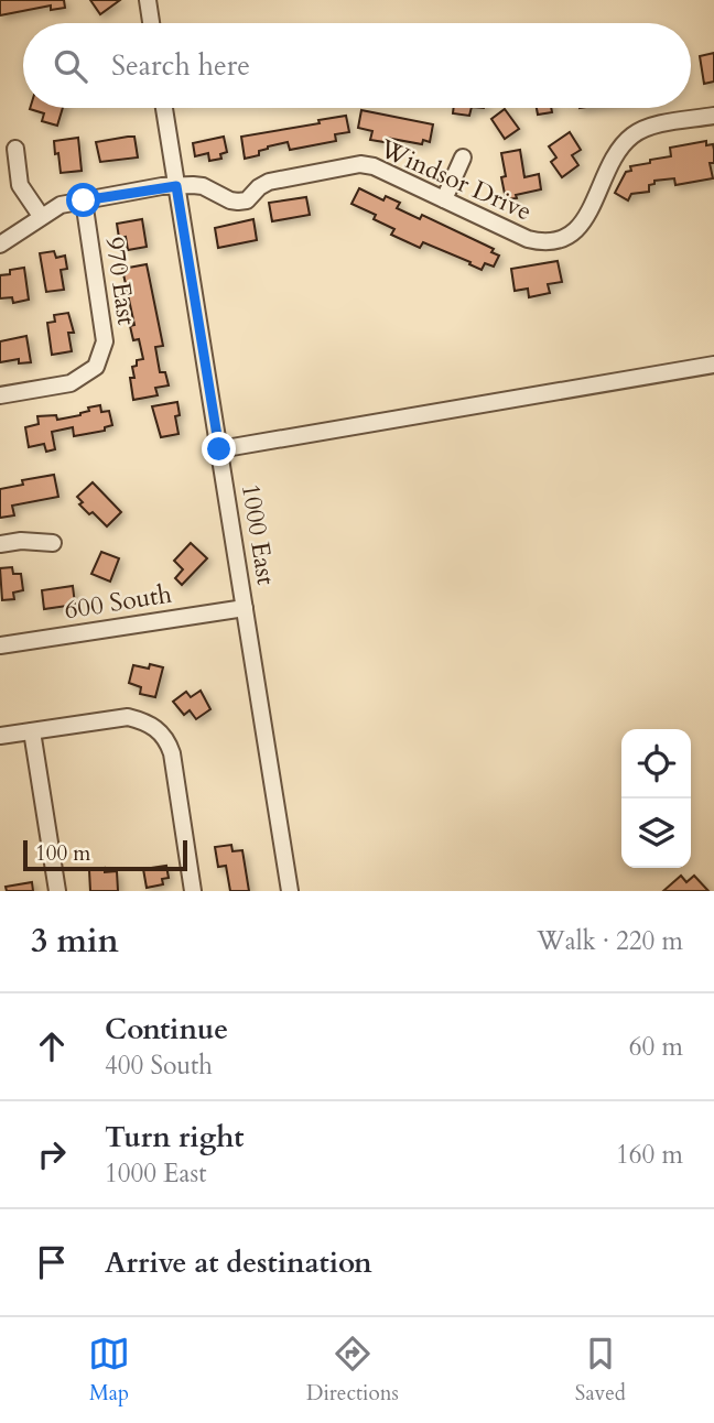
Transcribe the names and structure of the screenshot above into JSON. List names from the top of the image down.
{
  "streets": {
    "street": [
      "Windsor Drive",
      "970 East",
      "1000 East",
      "600 South"
    ]
  },
  "crossings": [
    ["Windsor Drive", "1000 East"],
    ["1000 East", "600 South"]
  ],
  "scale_bar": "100 m",
  "page": {
    "search": "Search here",
    "scale": "100 m",
    "heading": ["3 min", "Walk · 220 m"],
    "list": [
      ["Continue", "400 South", "60 m"],
      ["Turn right", "1000 East", "160 m"],
      "Arrive at destination"
    ],
    "nav": ["Map", "Directions", "Saved"]
  }
}
